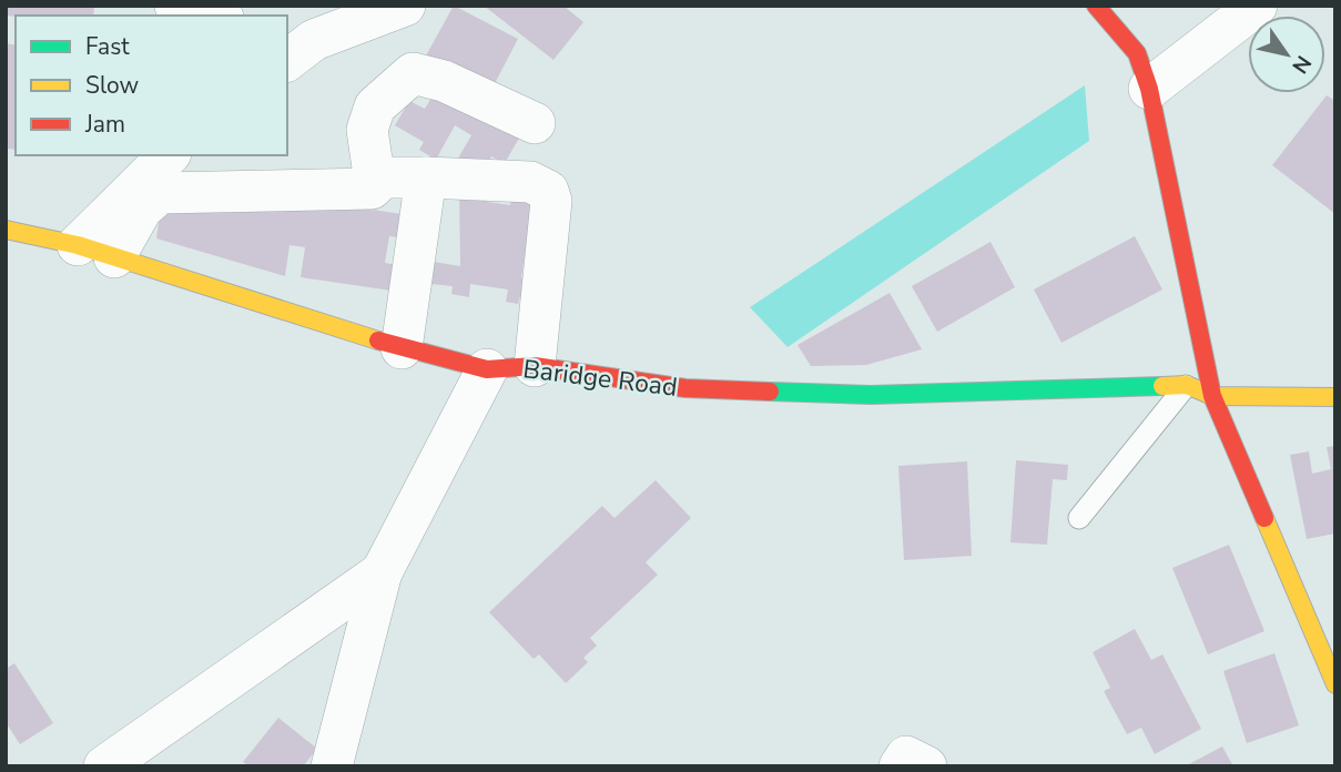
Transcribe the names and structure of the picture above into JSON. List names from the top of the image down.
{
  "streets": {
    "street": ["Baridge Road"]
  },
  "legend": ["Fast", "Slow", "Jam"],
  "north": "bottom right"
}
